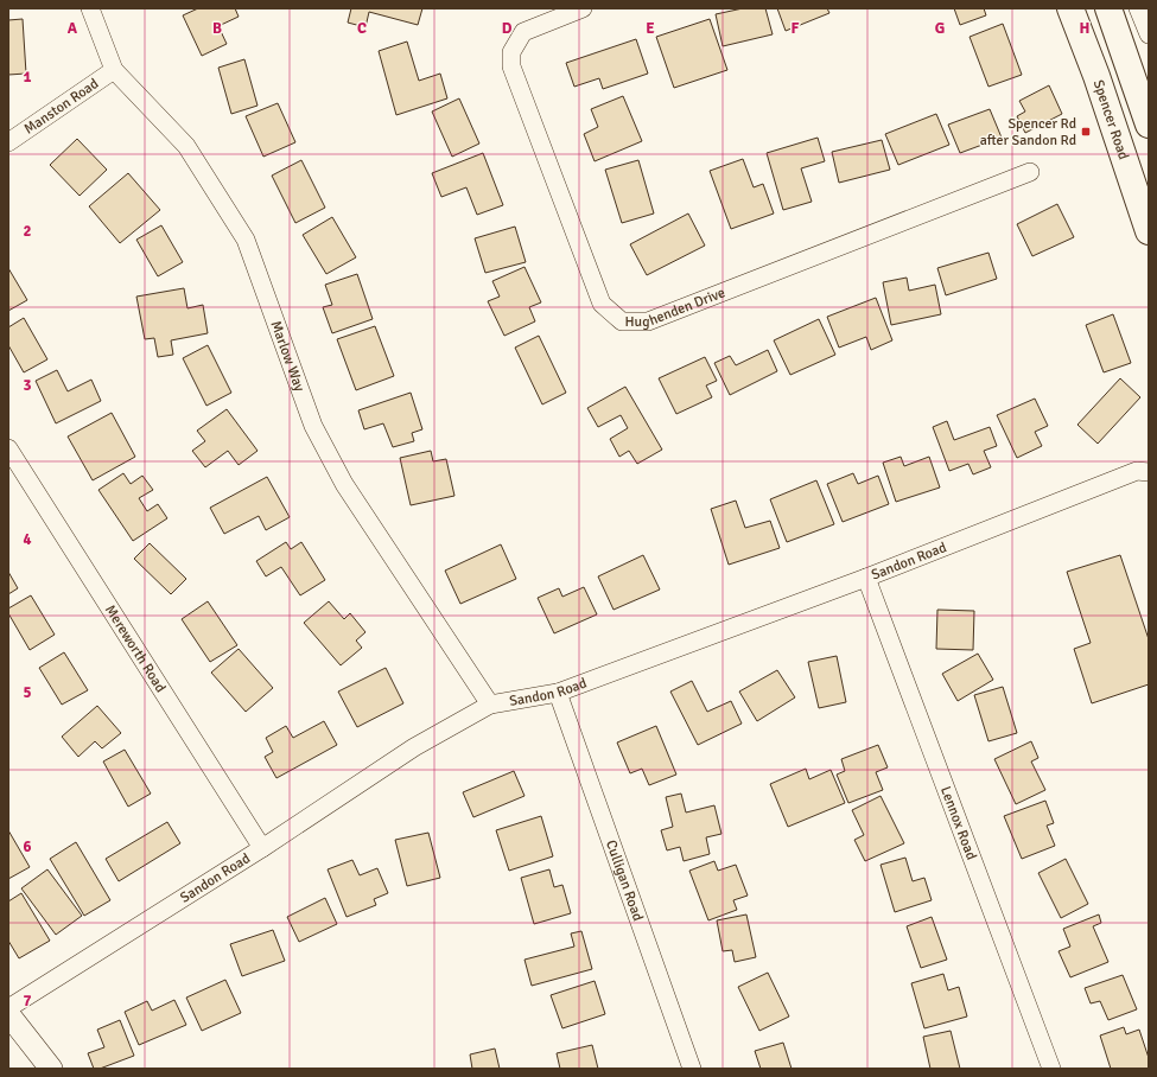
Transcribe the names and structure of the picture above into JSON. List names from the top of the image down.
{
  "streets": {
    "main road": ["Spencer Road"],
    "street": [
      "Manston Road",
      "Hughenden Drive",
      "Marlow Way",
      "Sandon Road",
      "Mereworth Road",
      "Lennox Road",
      "Culligan Road"
    ]
  },
  "crossings": [
    ["Manston Road", "Marlow Way"],
    ["Marlow Way", "Sandon Road"],
    ["Sandon Road", "Mereworth Road"],
    ["Sandon Road", "Lennox Road"],
    ["Sandon Road", "Culligan Road"]
  ],
  "places": {
    "transit": ["Spencer Rd after Sandon Rd"]
  },
  "grid": {
    "columns": [
      "A",
      "B",
      "C",
      "D",
      "E",
      "F",
      "G",
      "H"
    ],
    "rows": [
      "1",
      "2",
      "3",
      "4",
      "5",
      "6",
      "7"
    ]
  }
}
